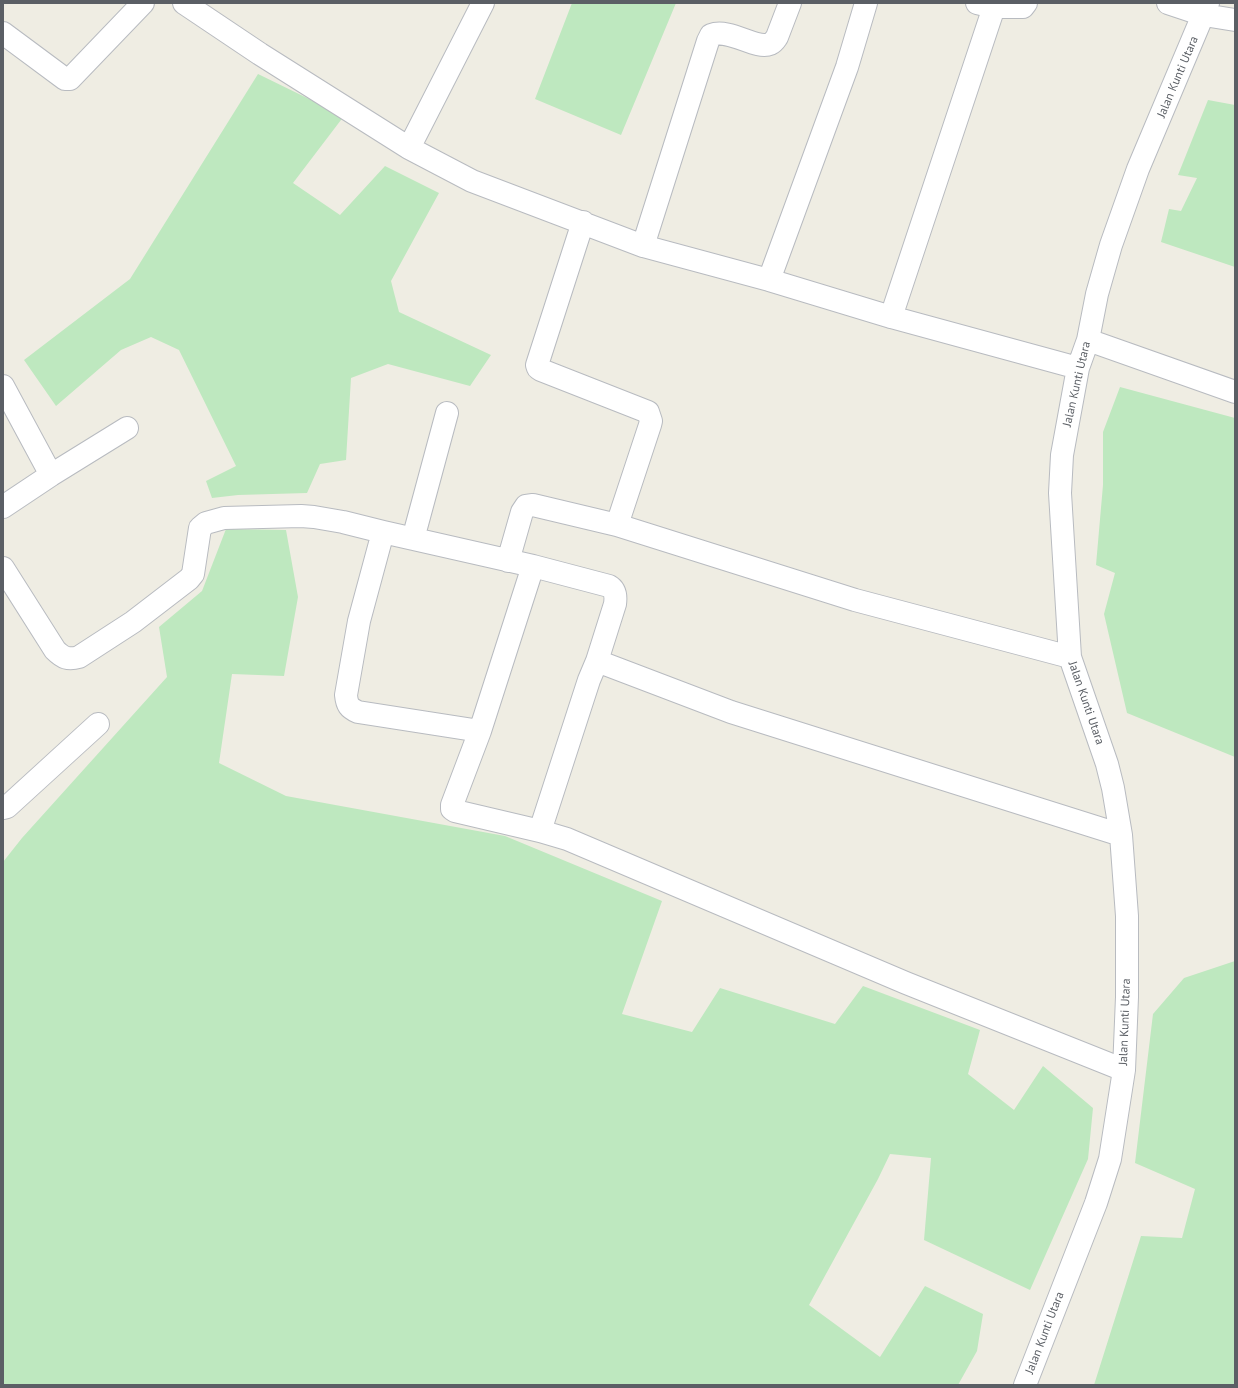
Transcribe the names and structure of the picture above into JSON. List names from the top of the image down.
{
  "streets": {
    "street": ["Jalan Kunti Utara"]
  }
}
